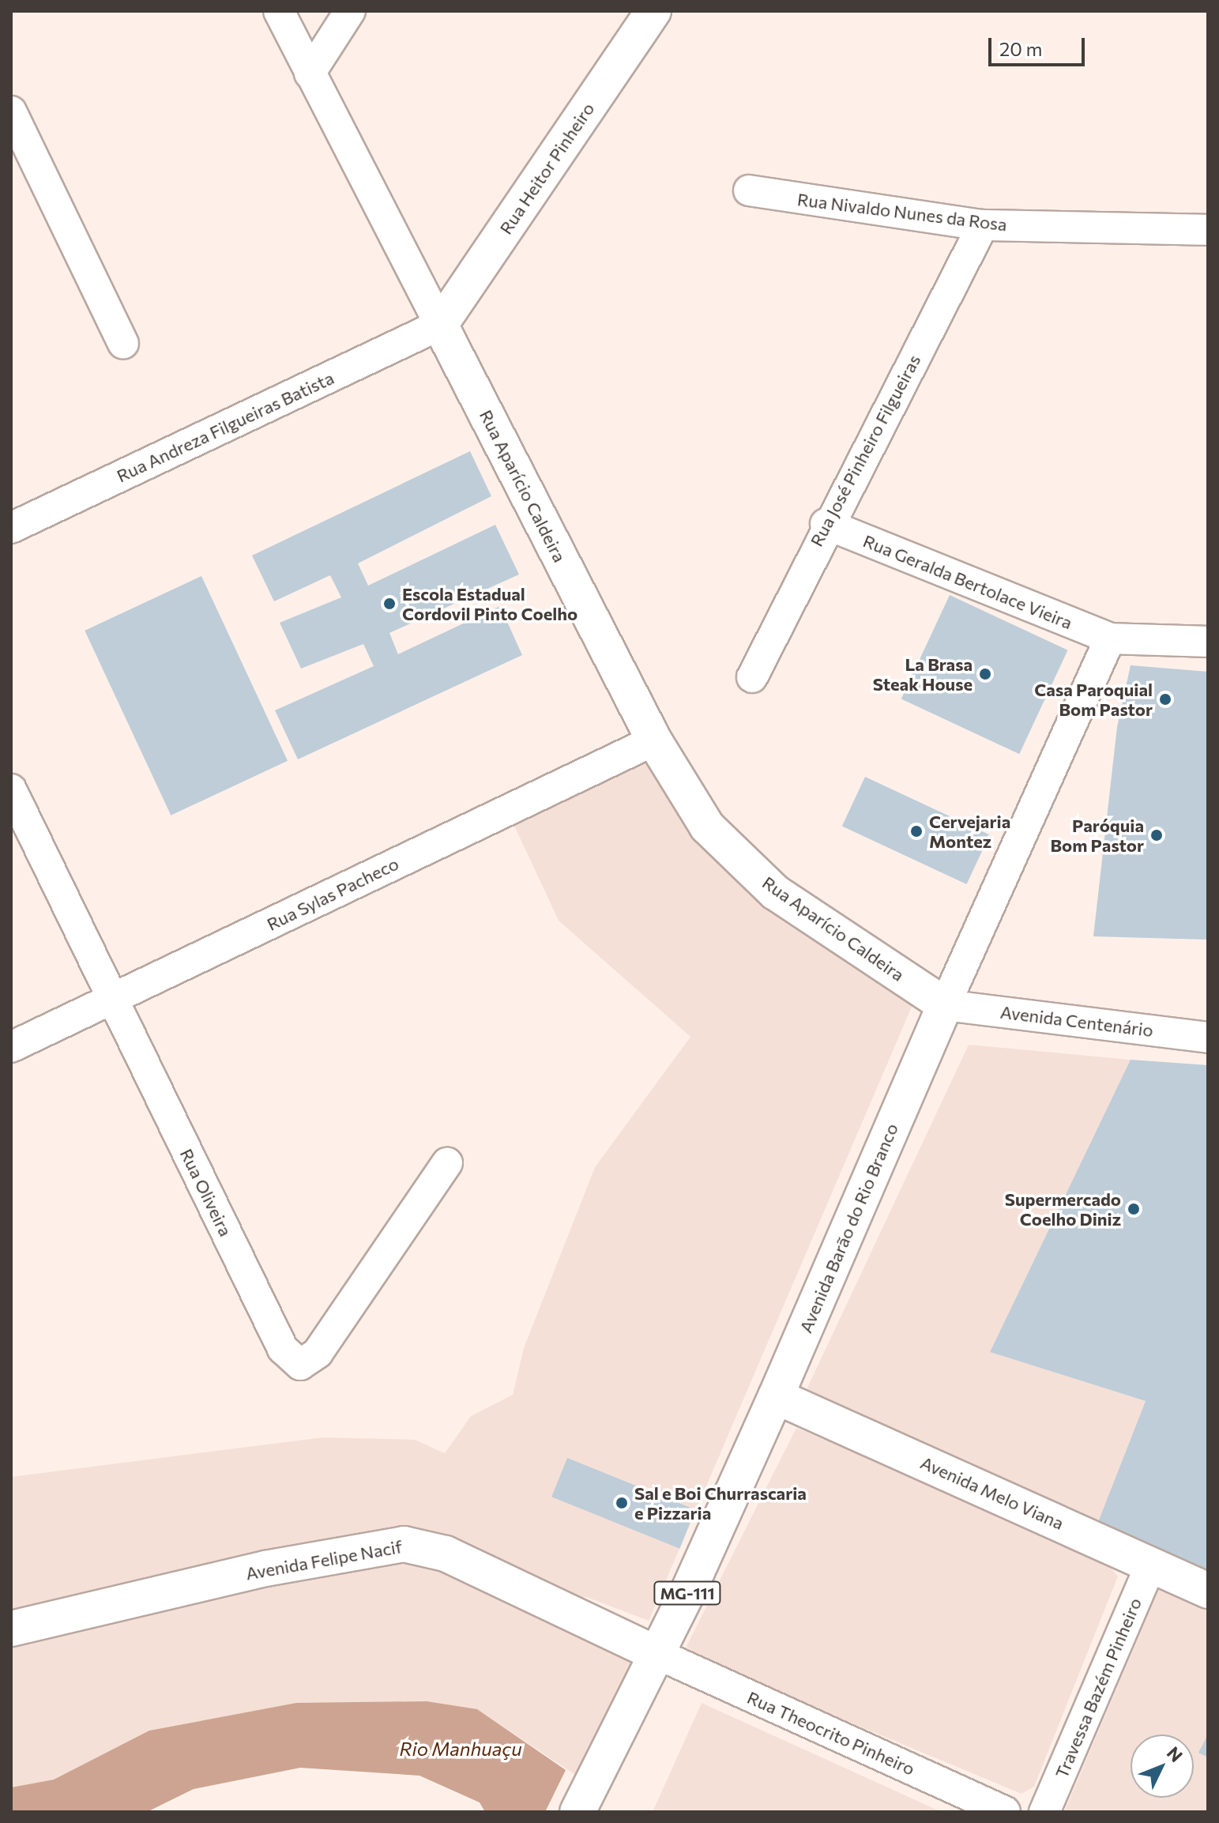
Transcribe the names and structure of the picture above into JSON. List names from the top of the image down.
{
  "streets": {
    "street": [
      "Rua Heitor Pinheiro",
      "Rua Nivaldo Nunes da Rosa",
      "Rua Andreza Filgueiras Batista",
      "Rua José Pinheiro Filgueiras",
      "Rua Aparício Caldeira",
      "Rua Geralda Bertolace Vieira",
      "Rua Sylas Pacheco",
      "Avenida Centenário",
      "Rua Oliveira",
      "Avenida Barão do Rio Branco",
      "Avenida Melo Viana",
      "Avenida Felipe Nacif",
      "MG-111",
      "Travessa Bazém Pinheiro",
      "Rua Theocrito Pinheiro"
    ]
  },
  "crossings": [
    ["Rua Heitor Pinheiro", "Rua Andreza Filgueiras Batista"],
    ["Rua Heitor Pinheiro", "Rua Aparício Caldeira"],
    ["Rua Nivaldo Nunes da Rosa", "Rua José Pinheiro Filgueiras"],
    ["Rua Andreza Filgueiras Batista", "Rua Aparício Caldeira"],
    ["Rua José Pinheiro Filgueiras", "Rua Geralda Bertolace Vieira"],
    ["Rua Aparício Caldeira", "Rua Sylas Pacheco"],
    ["Rua Aparício Caldeira", "Avenida Centenário"],
    ["Rua Aparício Caldeira", "Avenida Barão do Rio Branco"],
    ["Rua Geralda Bertolace Vieira", "Avenida Barão do Rio Branco"],
    ["Rua Sylas Pacheco", "Rua Oliveira"],
    ["Avenida Centenário", "Avenida Barão do Rio Branco"],
    ["Avenida Barão do Rio Branco", "Avenida Melo Viana"],
    ["Avenida Barão do Rio Branco", "Avenida Felipe Nacif"],
    ["Avenida Barão do Rio Branco", "Rua Theocrito Pinheiro"],
    ["Avenida Melo Viana", "Travessa Bazém Pinheiro"],
    ["Avenida Felipe Nacif", "Rua Theocrito Pinheiro"]
  ],
  "water": ["Rio Manhuaçu"],
  "places": [
    "Escola Estadual Cordovil Pinto Coelho",
    "La Brasa Steak House",
    "Casa Paroquial Bom Pastor",
    "Cervejaria Montez",
    "Paróquia Bom Pastor",
    "Supermercado Coelho Diniz",
    "Sal e Boi Churrascaria e Pizzaria"
  ],
  "scale_bar": "20 m",
  "north": "top right"
}
